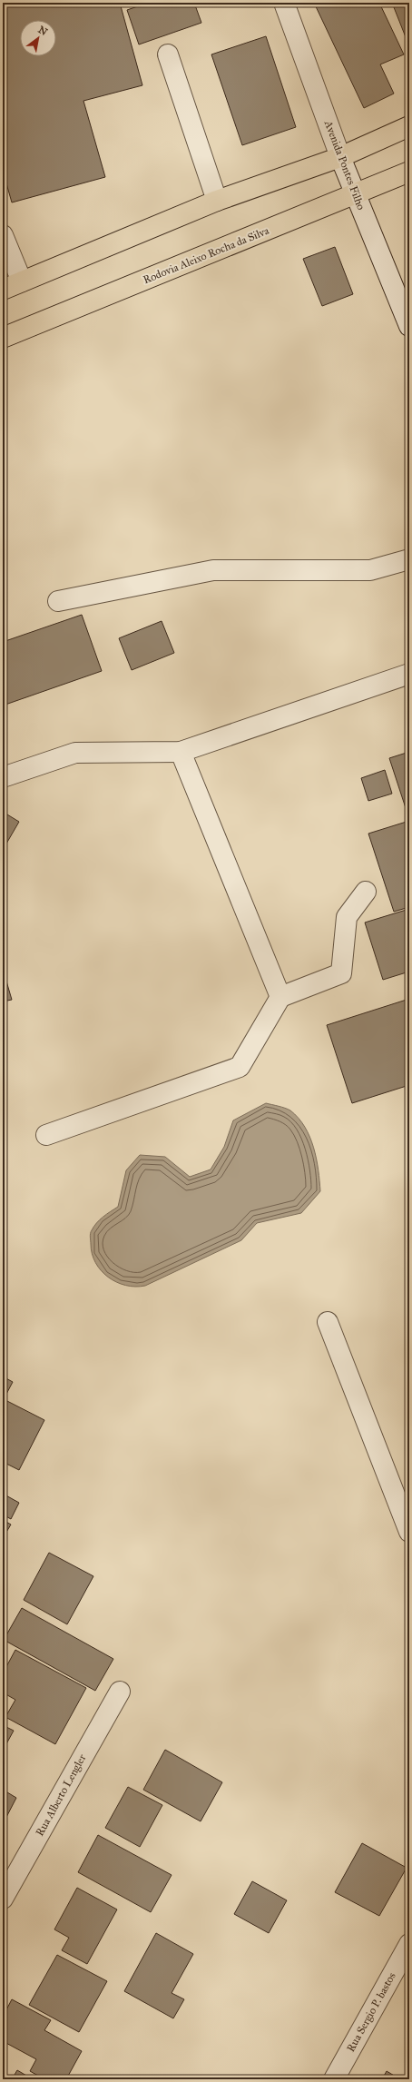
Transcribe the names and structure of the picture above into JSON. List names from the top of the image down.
{
  "streets": {
    "main road": ["Rodovia Aleixo Rocha da Silva"],
    "street": ["Avenida Pontes Filho", "Rua Alberto Lengler", "Rua Sergio P. bastos"]
  },
  "crossings": [
    ["Avenida Pontes Filho", "Rodovia Aleixo Rocha da Silva"]
  ],
  "north": "top right"
}
